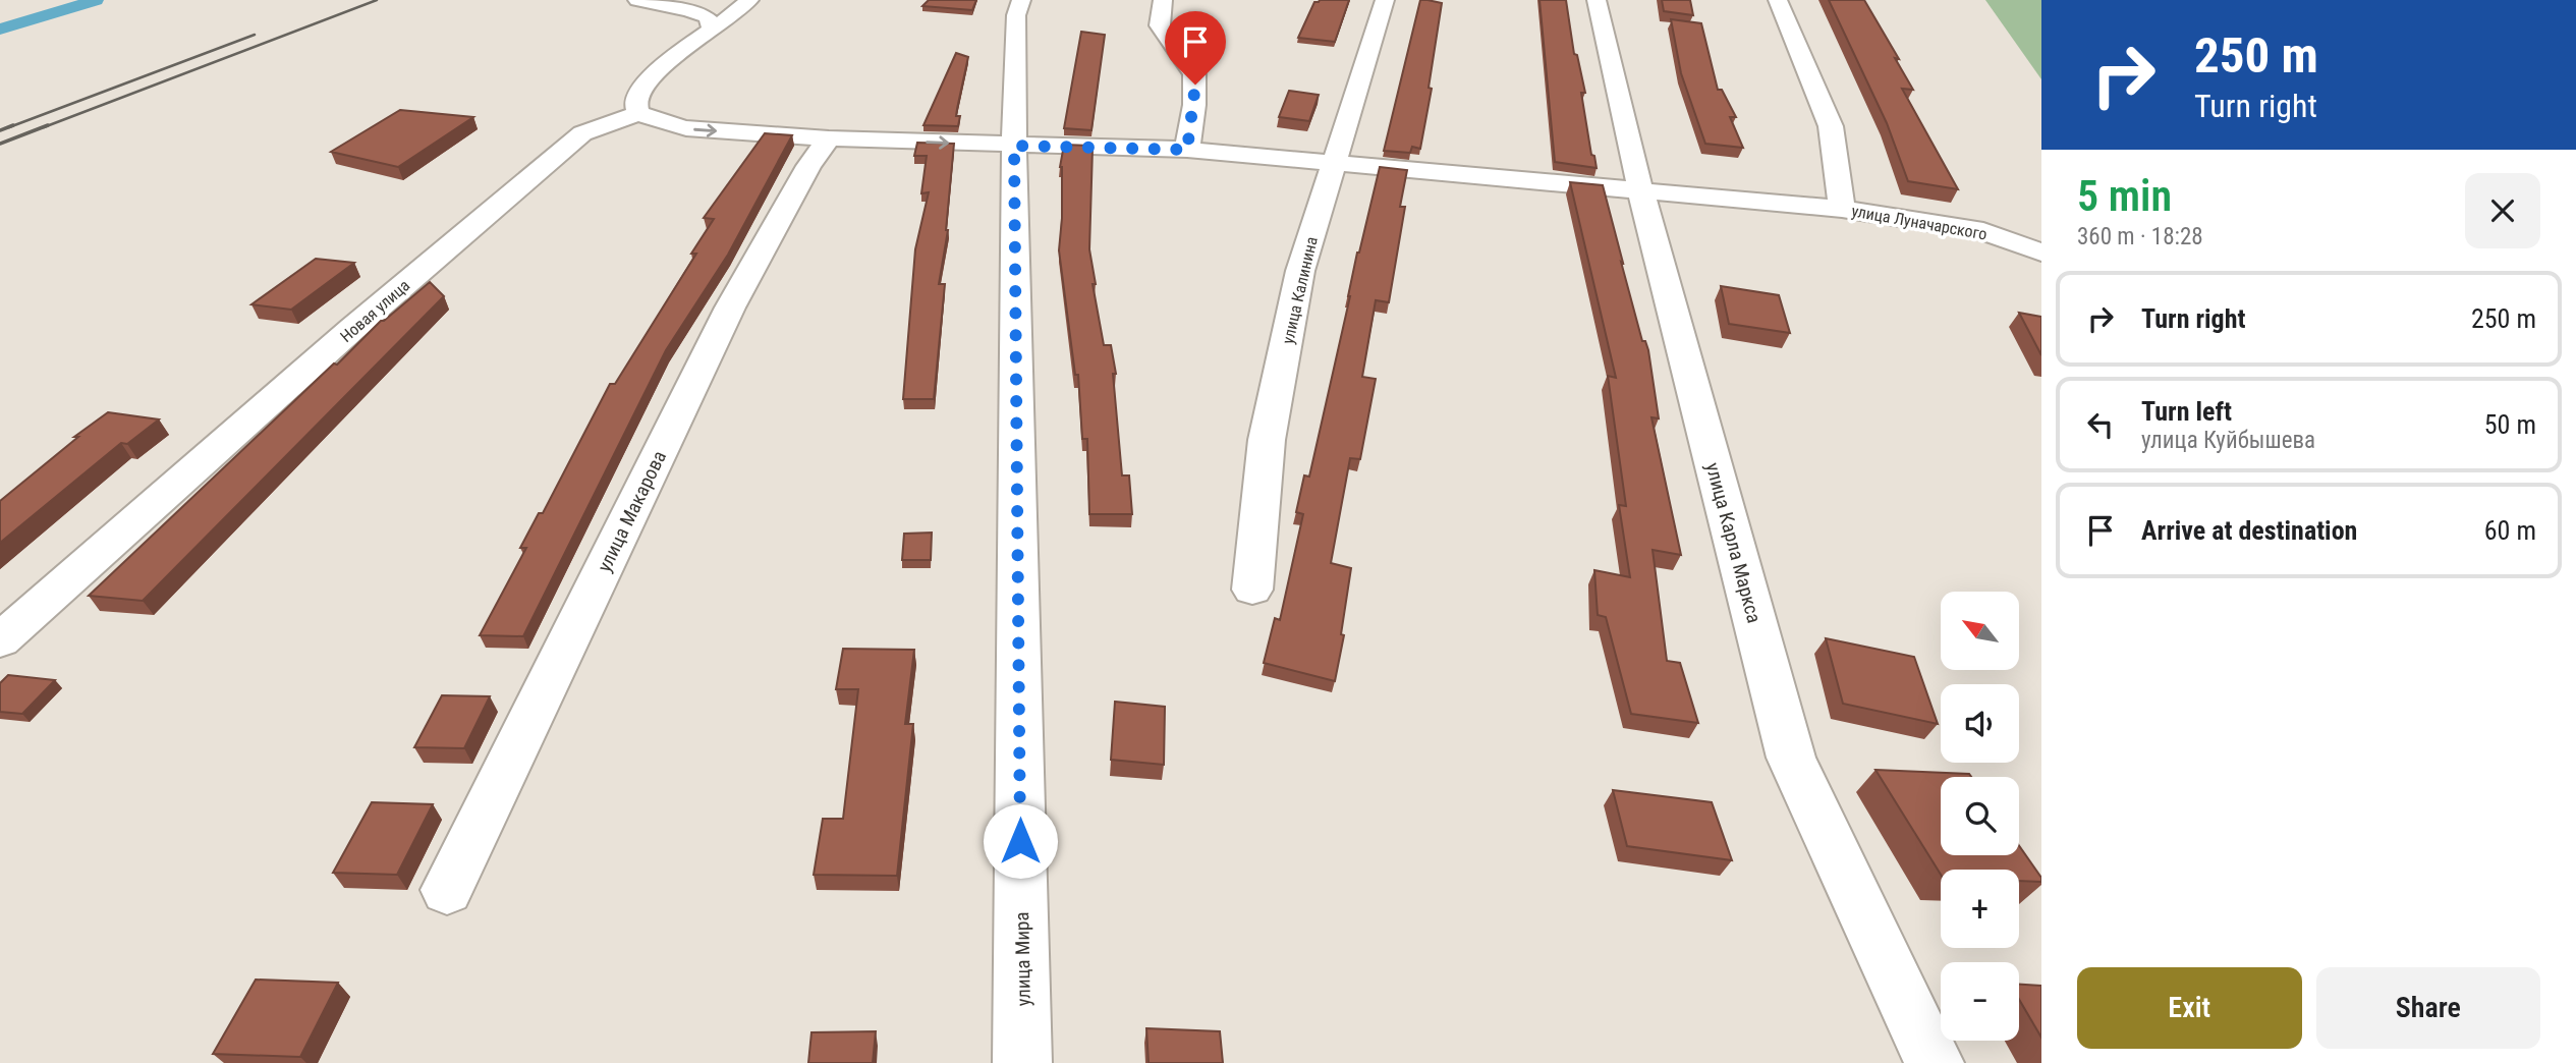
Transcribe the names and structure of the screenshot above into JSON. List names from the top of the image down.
{
  "streets": {
    "street": [
      "улица Луначарского",
      "улица Калинина",
      "Новая улица",
      "улица Макарова",
      "улица Карла Маркса",
      "улица Мира"
    ]
  },
  "north": "top left",
  "page": {
    "turn": ["250 m", "Turn right"],
    "heading": ["5 min", "360 m · 18:28"],
    "list": [
      {
        "name": "Turn right",
        "value": "250 m"
      },
      {
        "name": "Turn left",
        "note": "улица Куйбышева",
        "value": "50 m"
      },
      {
        "name": "Arrive at destination",
        "value": "60 m"
      }
    ],
    "map_buttons": ["+", "−"],
    "buttons": ["Exit", "Share"]
  }
}
